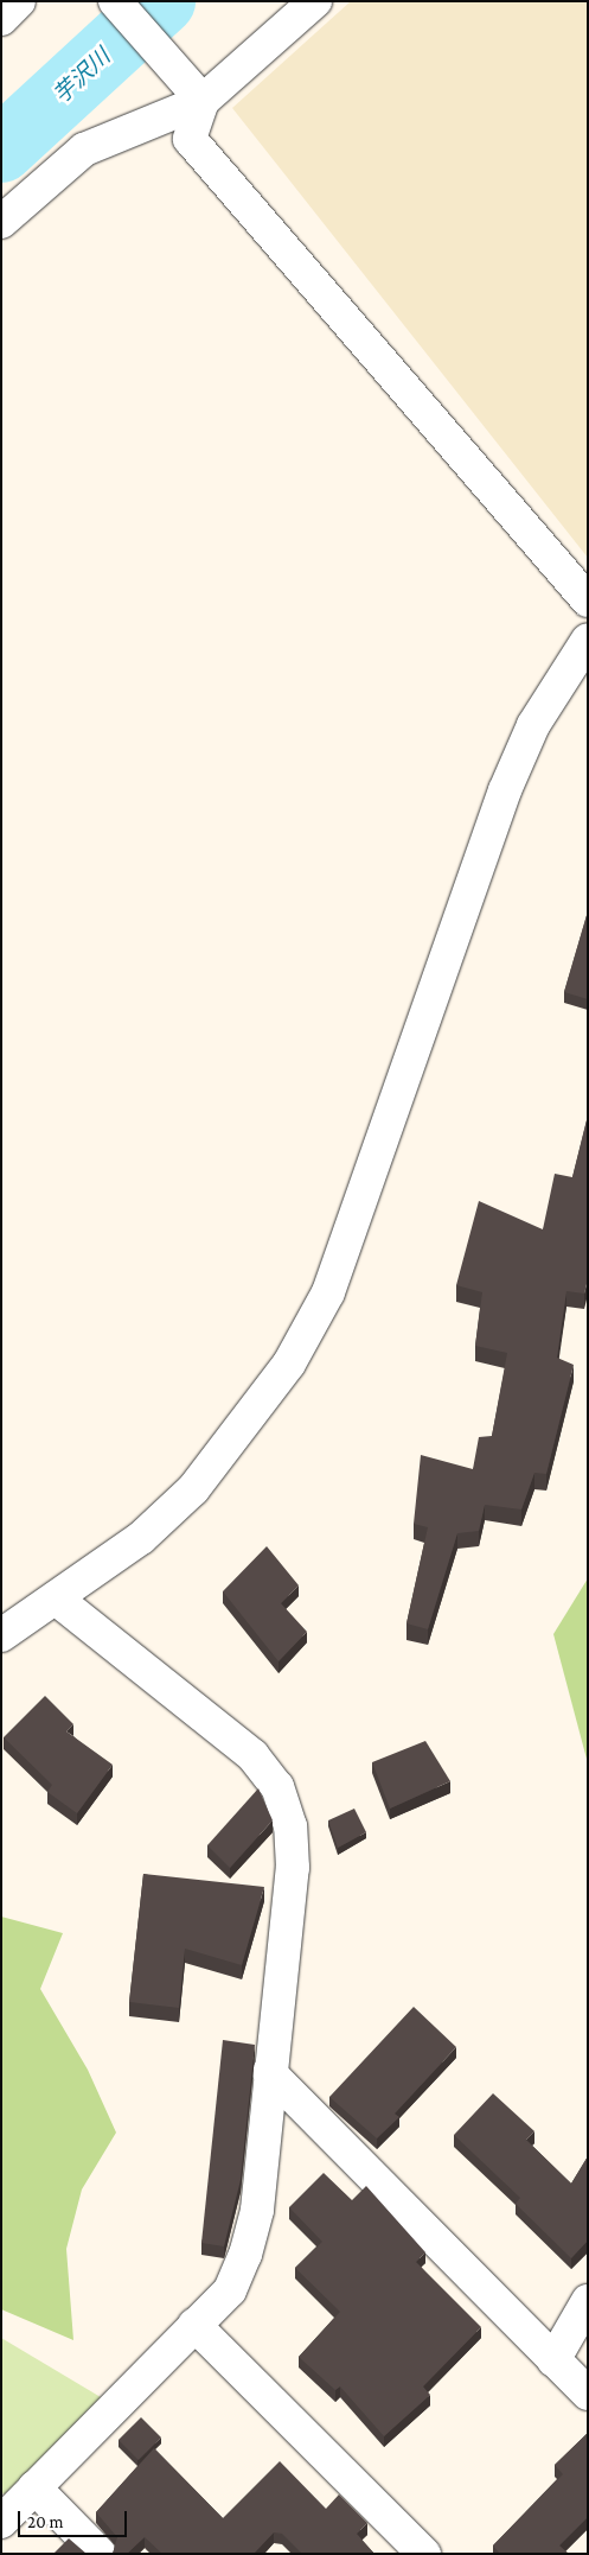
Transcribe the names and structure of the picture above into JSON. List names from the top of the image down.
{
  "water": ["芋沢川"],
  "scale_bar": "20 m"
}
